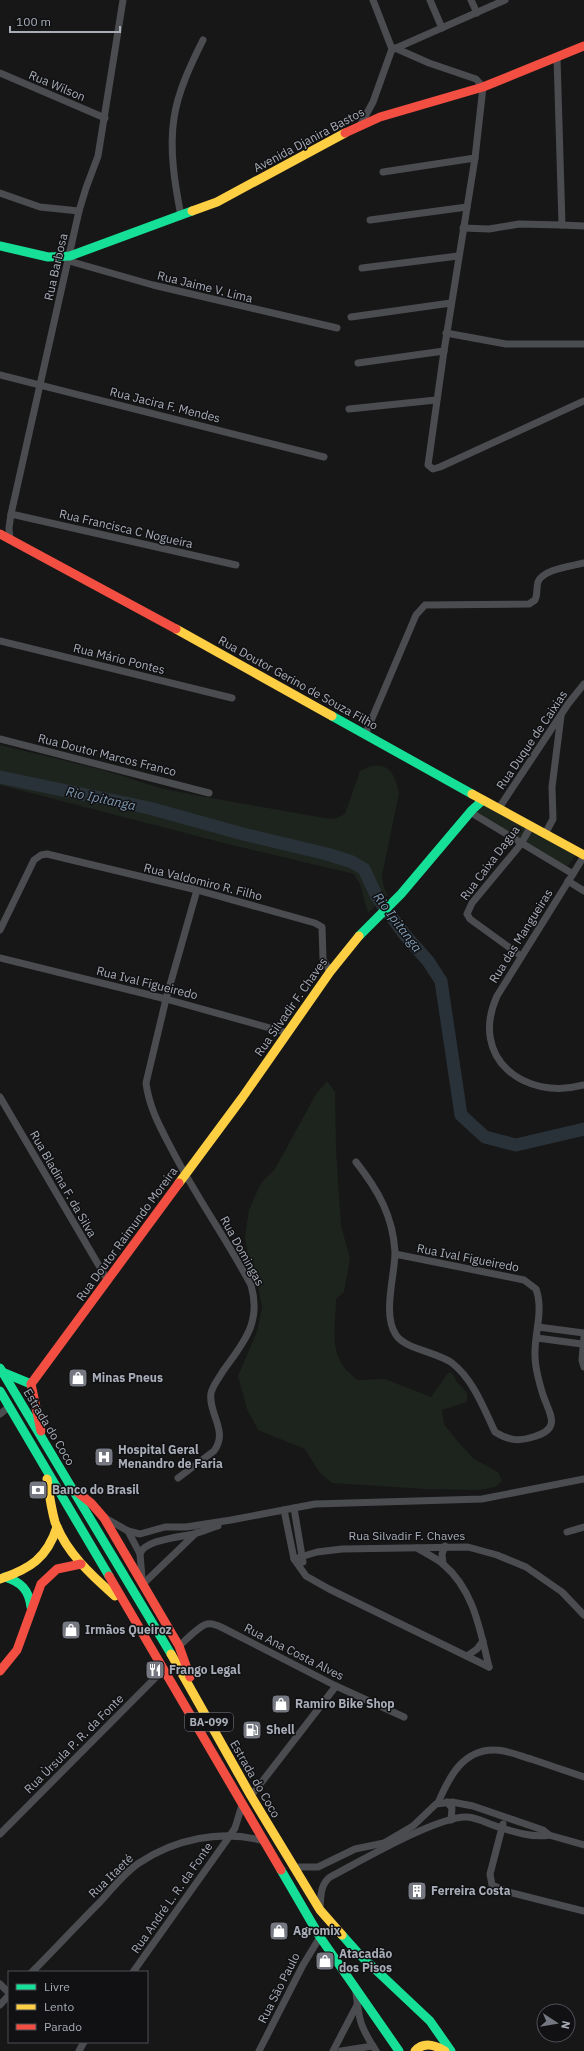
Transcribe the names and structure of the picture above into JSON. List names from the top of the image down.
{
  "streets": {
    "main road": [
      "Avenida Djanira Bastos",
      "Rua Doutor Gerino de Souza Filho",
      "Rua Silvadir F. Chaves",
      "Rua Doutor Raimundo Moreira",
      "Estrada do Coco",
      "BA-099"
    ],
    "street": [
      "Rua Wilson",
      "Rua Barbosa",
      "Rua Jaime V. Lima",
      "Rua Jacira F. Mendes",
      "Rua Francisca C Nogueira",
      "Rua Mário Pontes",
      "Rua Duque de Caixias",
      "Rua Doutor Marcos Franco",
      "Rua Caixa Dagua",
      "Rua Valdomiro R. Filho",
      "Rua das Mangueiras",
      "Rua Ival Figueiredo",
      "Rua Bladina F. da Silva",
      "Rua Domingas",
      "Rua Ana Costa Alves",
      "Rua Ùrsula P. R. da Fonte",
      "Rua Itaeté",
      "Rua André L. R. da Fonte",
      "Rua São Paulo"
    ]
  },
  "crossings": [
    ["Rua Wilson", "Rua Barbosa"],
    ["Avenida Djanira Bastos", "Rua Barbosa"],
    ["Avenida Djanira Bastos", "Rua Jaime V. Lima"],
    ["Rua Barbosa", "Rua Jaime V. Lima"],
    ["Rua Barbosa", "Rua Jacira F. Mendes"],
    ["Rua Barbosa", "Rua Francisca C Nogueira"],
    ["Rua Barbosa", "Rua Doutor Gerino de Souza Filho"],
    ["Rua Doutor Gerino de Souza Filho", "Rua Duque de Caixias"],
    ["Rua Doutor Gerino de Souza Filho", "Rua Caixa Dagua"],
    ["Rua Doutor Gerino de Souza Filho", "Rua das Mangueiras"],
    ["Rua Doutor Gerino de Souza Filho", "Rua Silvadir F. Chaves"],
    ["Rua Caixa Dagua", "Rua das Mangueiras"],
    ["Rua Valdomiro R. Filho", "Rua Silvadir F. Chaves"],
    ["Rua Ival Figueiredo", "Rua Silvadir F. Chaves"],
    ["Rua Silvadir F. Chaves", "Rua Doutor Raimundo Moreira"],
    ["Rua Bladina F. da Silva", "Rua Doutor Raimundo Moreira"],
    ["Rua Doutor Raimundo Moreira", "Rua Domingas"],
    ["Estrada do Coco", "Rua Ùrsula P. R. da Fonte"],
    ["Estrada do Coco", "Rua André L. R. da Fonte"],
    ["Estrada do Coco", "Rua São Paulo"],
    ["Rua Itaeté", "Rua André L. R. da Fonte"]
  ],
  "water": ["Rio Ipitanga"],
  "places": {
    "shop": [
      "Minas Pneus",
      "Irmãos Queiroz",
      "Ramiro Bike Shop",
      "Agromix",
      "Atacadão dos Pisos"
    ],
    "hospital": ["Hospital Geral Menandro de Faria"],
    "bank": ["Banco do Brasil"],
    "restaurant": ["Frango Legal"],
    "fuel station": ["Shell"],
    "building": ["Ferreira Costa"]
  },
  "legend": ["Livre", "Lento", "Parado"],
  "scale_bar": "100 m",
  "north": "right"
}
